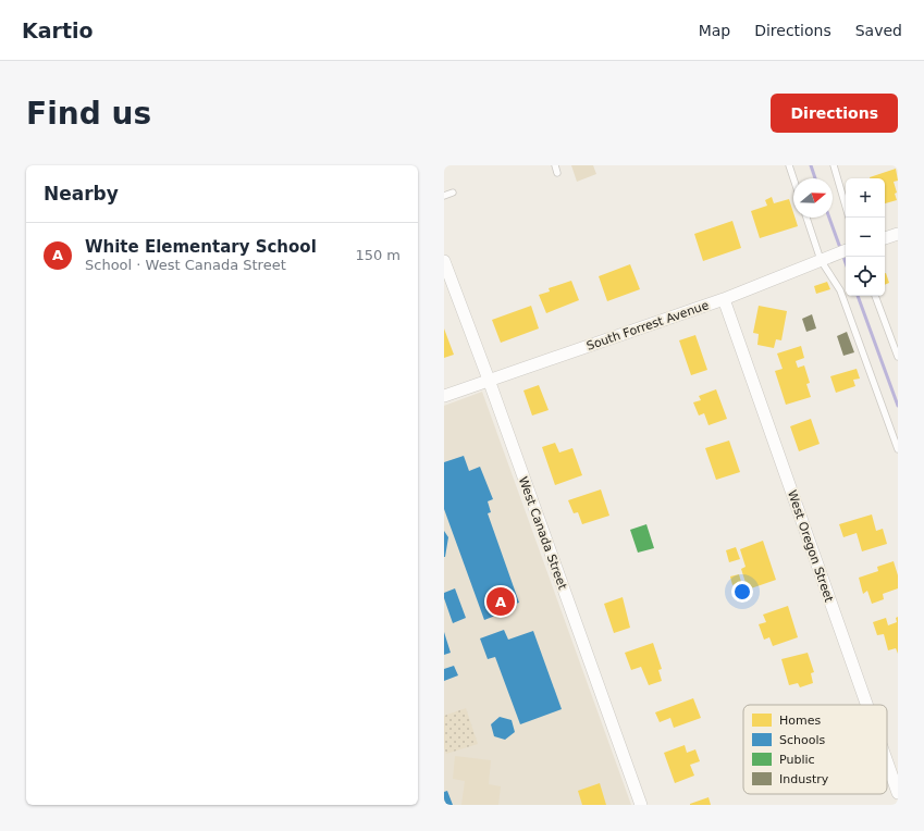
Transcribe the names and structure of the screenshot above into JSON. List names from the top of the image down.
{
  "streets": {
    "street": ["South Forrest Avenue", "West Canada Street", "West Oregon Street"]
  },
  "crossings": [
    ["South Forrest Avenue", "West Canada Street"],
    ["South Forrest Avenue", "West Oregon Street"]
  ],
  "legend": [
    "Homes",
    "Schools",
    "Public",
    "Industry"
  ],
  "north": "right",
  "page": {
    "header": "Kartio",
    "nav": ["Map", "Directions", "Saved"],
    "buttons": "Directions",
    "title": "Find us",
    "heading": "Nearby",
    "map_buttons": ["+", "−"],
    "list": [
      {
        "mark": "A",
        "name": "White Elementary School",
        "note": "School · West Canada Street",
        "value": "150 m"
      }
    ],
    "pins": "A"
  }
}
